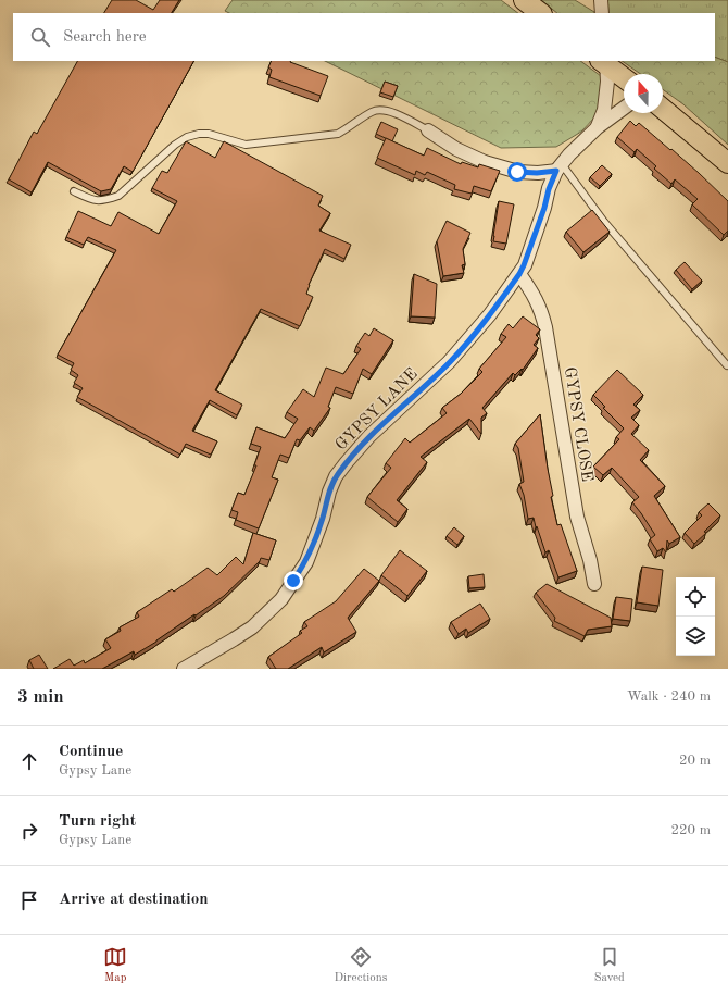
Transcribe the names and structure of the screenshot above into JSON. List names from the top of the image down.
{
  "streets": {
    "street": ["GYPSY LANE", "GYPSY CLOSE"]
  },
  "crossings": [
    ["GYPSY LANE", "GYPSY CLOSE"]
  ],
  "north": "top",
  "page": {
    "search": "Search here",
    "heading": ["3 min", "Walk · 240 m"],
    "list": [
      ["Continue", "Gypsy Lane", "20 m"],
      ["Turn right", "Gypsy Lane", "220 m"],
      "Arrive at destination"
    ],
    "nav": ["Map", "Directions", "Saved"]
  }
}
